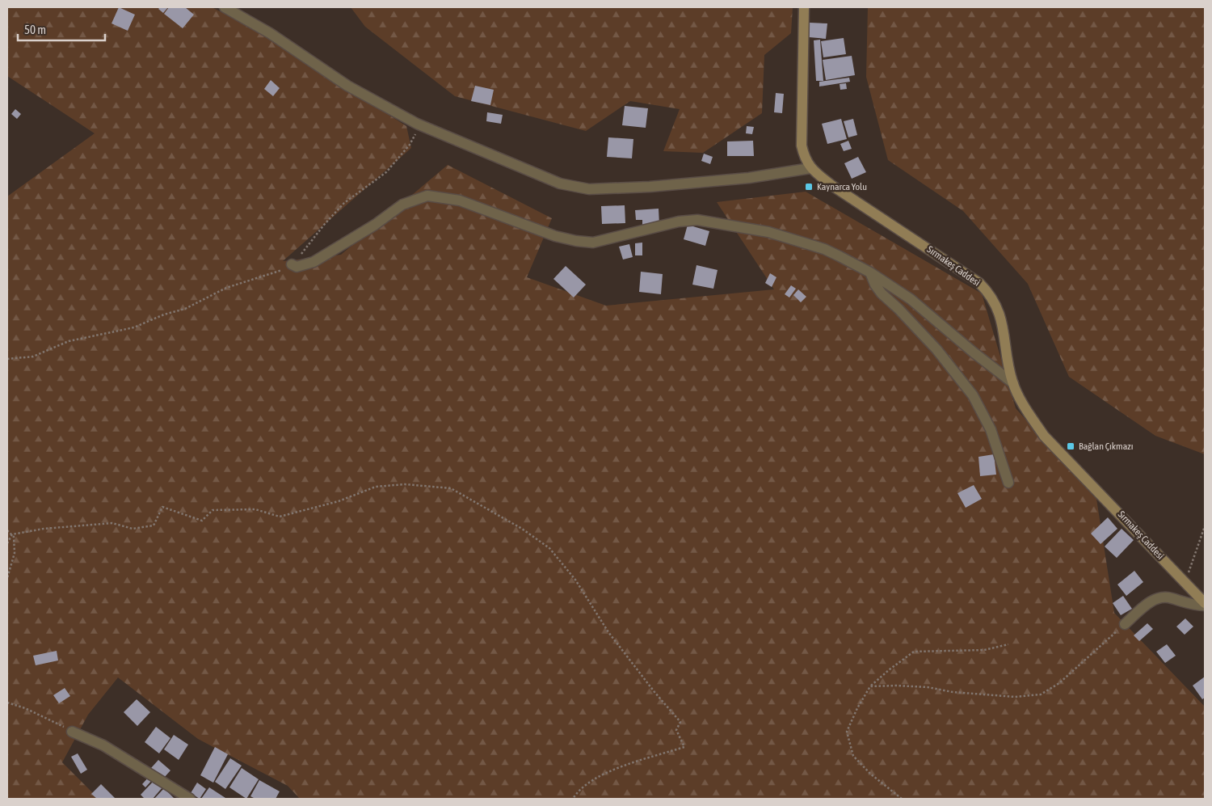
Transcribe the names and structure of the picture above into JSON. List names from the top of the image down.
{
  "streets": {
    "main road": ["Sırmakeş Caddesi"]
  },
  "places": {
    "transit": ["Kaynarca Yolu", "Bağlan Çıkmazı"]
  },
  "scale_bar": "50 m"
}
